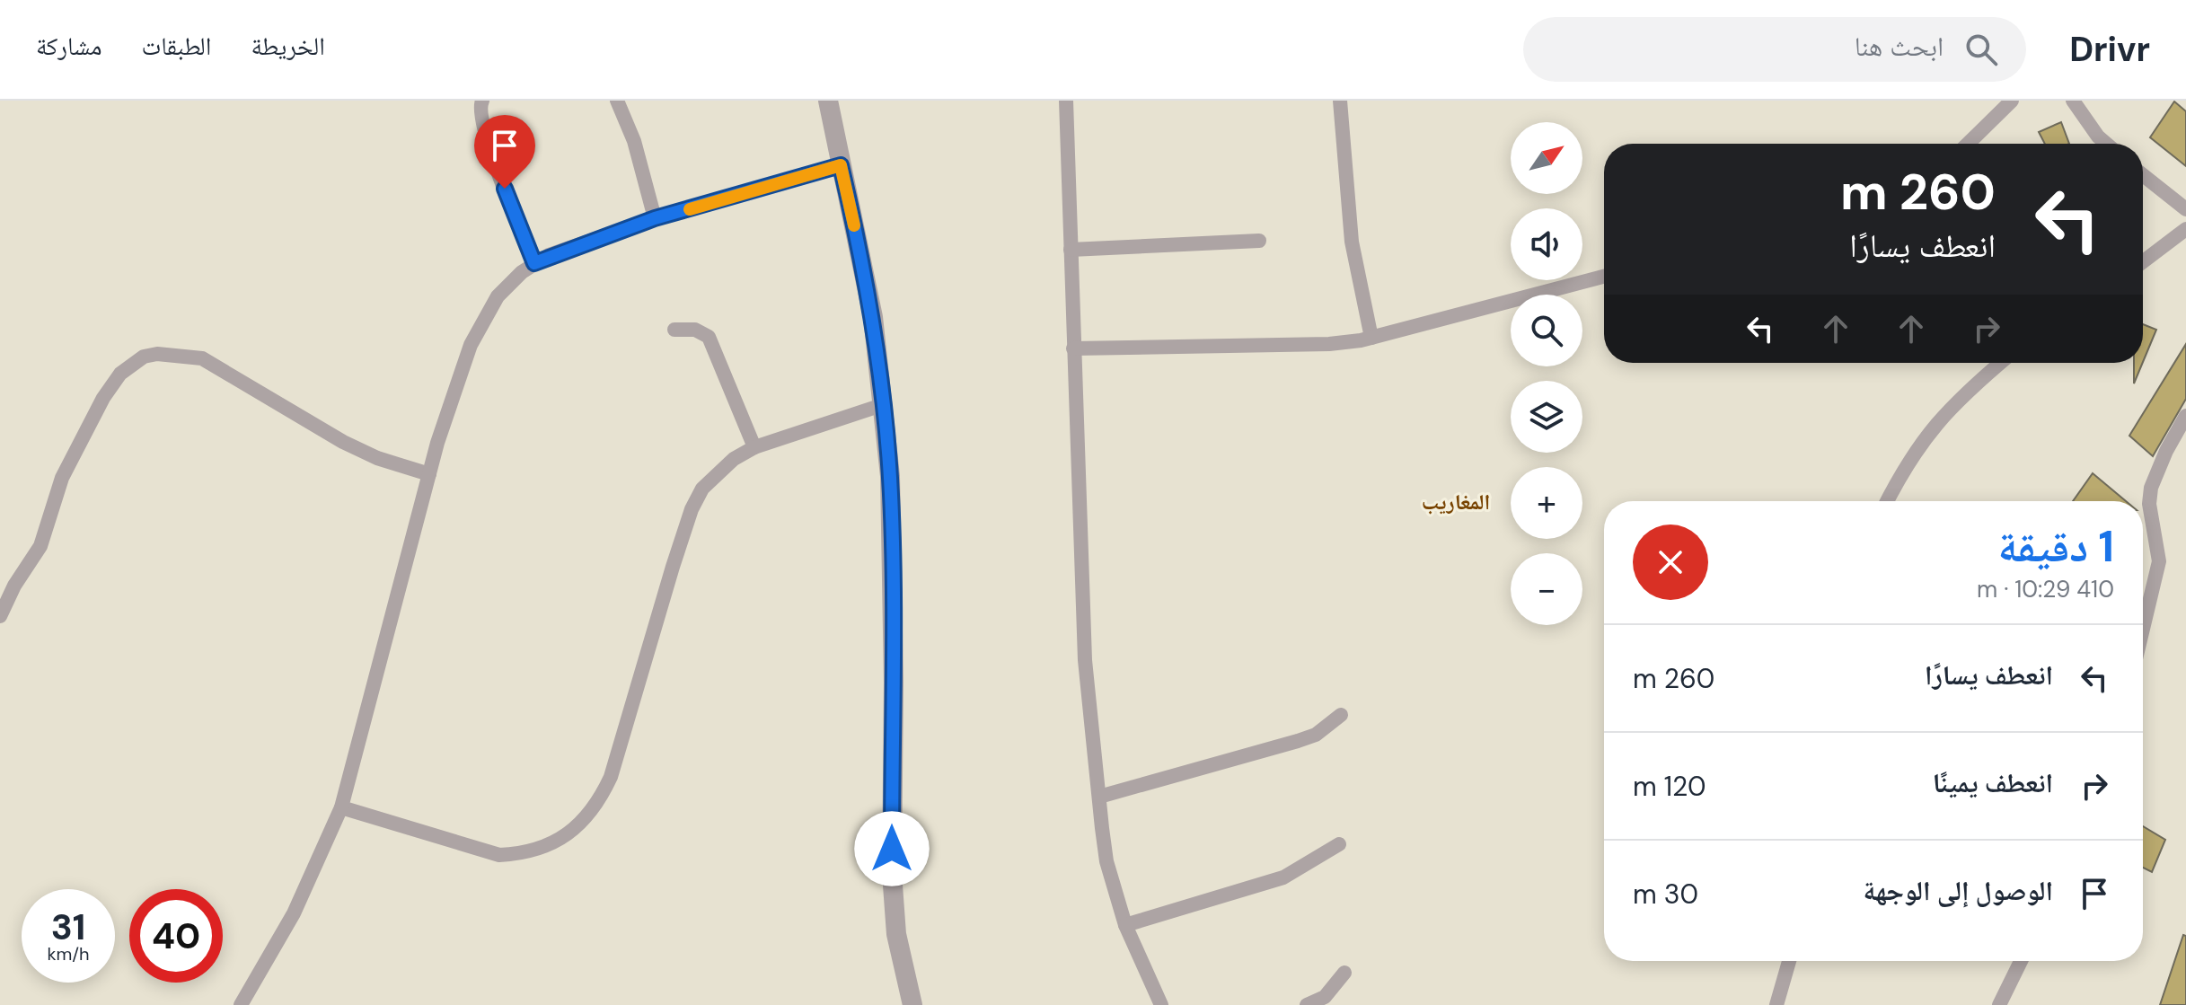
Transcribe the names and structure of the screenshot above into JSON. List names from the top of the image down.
{
  "districts": ["المغاريب"],
  "north": "top right",
  "page": {
    "header": "Drivr",
    "search": "ابحث هنا",
    "nav": ["الخريطة", "الطبقات", "مشاركة"],
    "map_buttons": ["+", "−"],
    "turn": ["260 m", "انعطف يسارًا"],
    "heading": ["1 دقيقة", "410 m · 10:29"],
    "list": [
      {
        "name": "انعطف يسارًا",
        "value": "260 m"
      },
      {
        "name": "انعطف يمينًا",
        "value": "120 m"
      },
      {
        "name": "الوصول إلى الوجهة",
        "value": "30 m"
      }
    ],
    "speed": "31 km/h",
    "limit": "40"
  }
}
